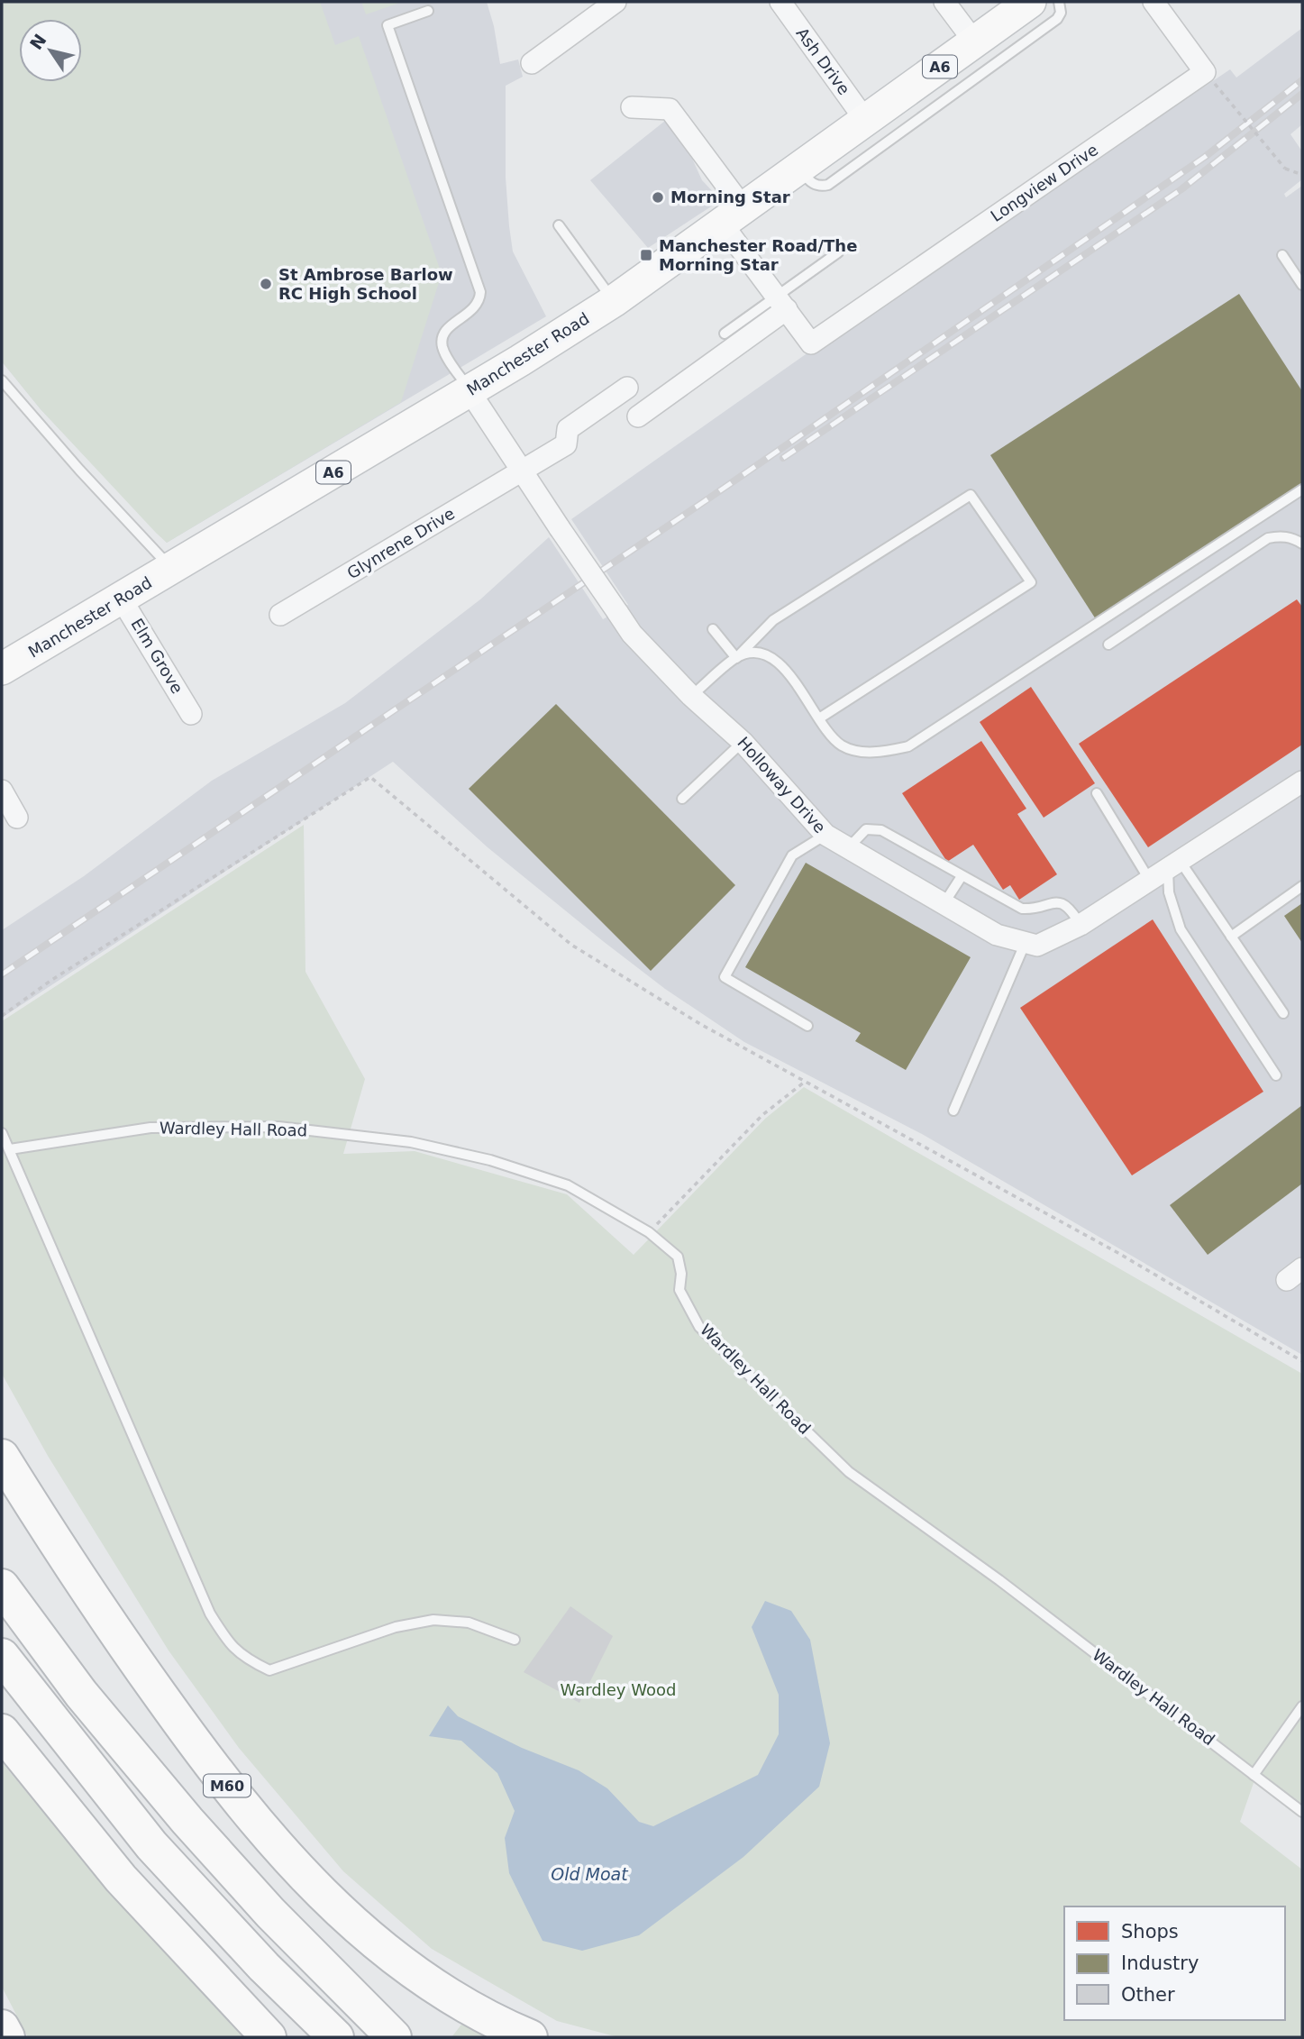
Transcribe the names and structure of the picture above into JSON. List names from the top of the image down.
{
  "streets": {
    "highway": ["M60"],
    "main road": ["A6", "Manchester Road"],
    "street": [
      "Ash Drive",
      "Longview Drive",
      "Glynrene Drive",
      "Elm Grove",
      "Holloway Drive"
    ],
    "lane": ["Wardley Hall Road"]
  },
  "crossings": [
    ["Ash Drive", "Manchester Road"],
    ["Manchester Road", "Elm Grove"],
    ["Manchester Road", "Holloway Drive"],
    ["Glynrene Drive", "Holloway Drive"]
  ],
  "water": ["Old Moat"],
  "parks": ["Wardley Wood"],
  "places": {
    "other": ["Morning Star", "St Ambrose Barlow RC High School"],
    "transit": ["Manchester Road/The Morning Star"]
  },
  "legend": ["Shops", "Industry", "Other"],
  "north": "top left"
}
